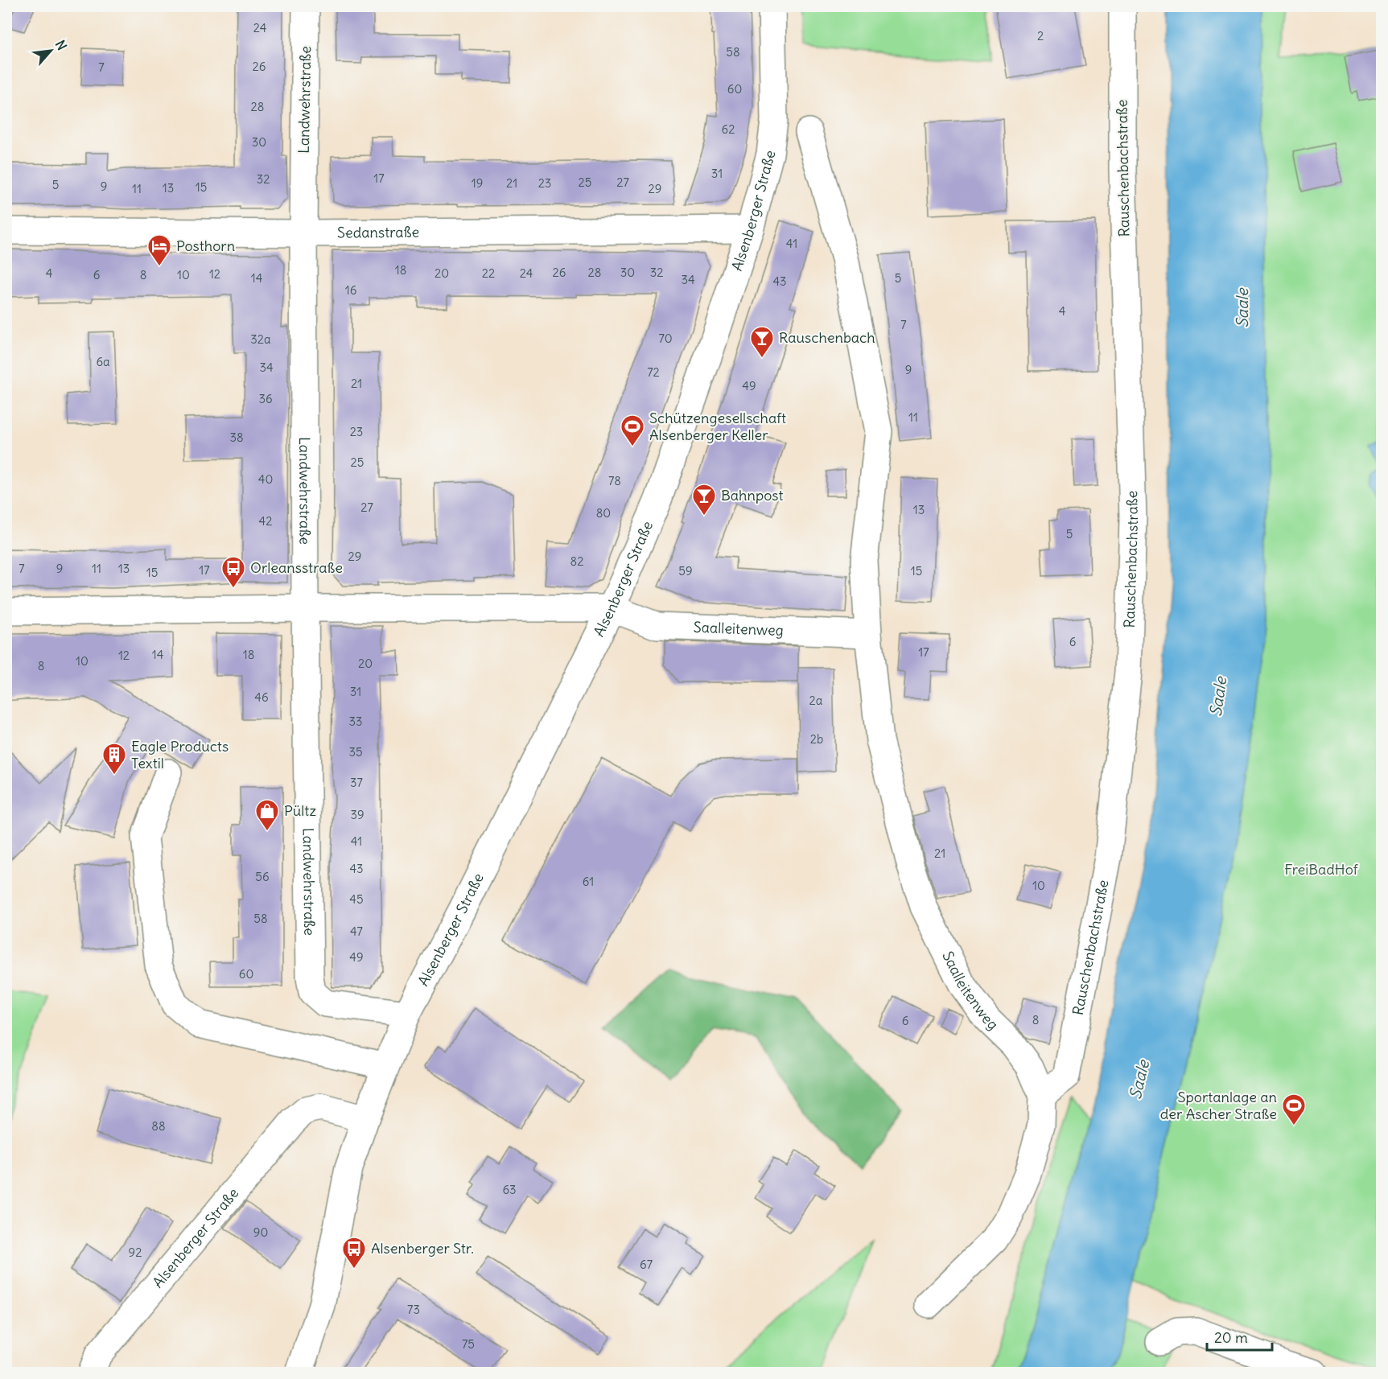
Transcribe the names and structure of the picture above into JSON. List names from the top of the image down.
{
  "streets": {
    "street": [
      "Landwehrstraße",
      "Rauschenbachstraße",
      "Alsenberger Straße",
      "Sedanstraße",
      "Saalleitenweg"
    ]
  },
  "crossings": [
    ["Landwehrstraße", "Alsenberger Straße"],
    ["Landwehrstraße", "Sedanstraße"],
    ["Rauschenbachstraße", "Saalleitenweg"],
    ["Alsenberger Straße", "Sedanstraße"],
    ["Alsenberger Straße", "Saalleitenweg"]
  ],
  "water": ["Saale"],
  "parks": ["FreiBadHof"],
  "places": {
    "hotel": ["Posthorn"],
    "bar": ["Rauschenbach", "Bahnpost"],
    "sports": ["Schützengesellschaft Alsenberger Keller", "Sportanlage an der Ascher Straße"],
    "bus stop": ["Orleansstraße", "Alsenberger Str."],
    "building": ["Eagle Products Textil"],
    "shop": ["Pültz"]
  },
  "house_numbers": [
    "24",
    "2",
    "58",
    "26",
    "7",
    "60",
    "28",
    "62",
    "30",
    "31",
    "17",
    "32",
    "25",
    "27",
    "19",
    "21",
    "23",
    "5",
    "9",
    "15",
    "13",
    "11",
    "29",
    "41",
    "18",
    "26",
    "28",
    "30",
    "32",
    "4",
    "20",
    "22",
    "24",
    "12",
    "6",
    "8",
    "10",
    "14",
    "5",
    "34",
    "43",
    "16",
    "4",
    "7",
    "70",
    "32a",
    "6a",
    "34",
    "9",
    "72",
    "21",
    "49",
    "36",
    "11",
    "23",
    "38",
    "25",
    "40",
    "78",
    "27",
    "13",
    "80",
    "42",
    "5",
    "29",
    "82",
    "7",
    "9",
    "11",
    "13",
    "17",
    "59",
    "15",
    "15",
    "6",
    "17",
    "14",
    "18",
    "12",
    "10",
    "20",
    "8",
    "31",
    "46",
    "2a",
    "33",
    "2b",
    "35",
    "37",
    "39",
    "41",
    "21",
    "43",
    "56",
    "61",
    "10",
    "45",
    "58",
    "47",
    "49",
    "60",
    "8",
    "6",
    "88",
    "63",
    "90",
    "92",
    "67",
    "73",
    "75"
  ],
  "scale_bar": "20 m",
  "north": "top right"
}
